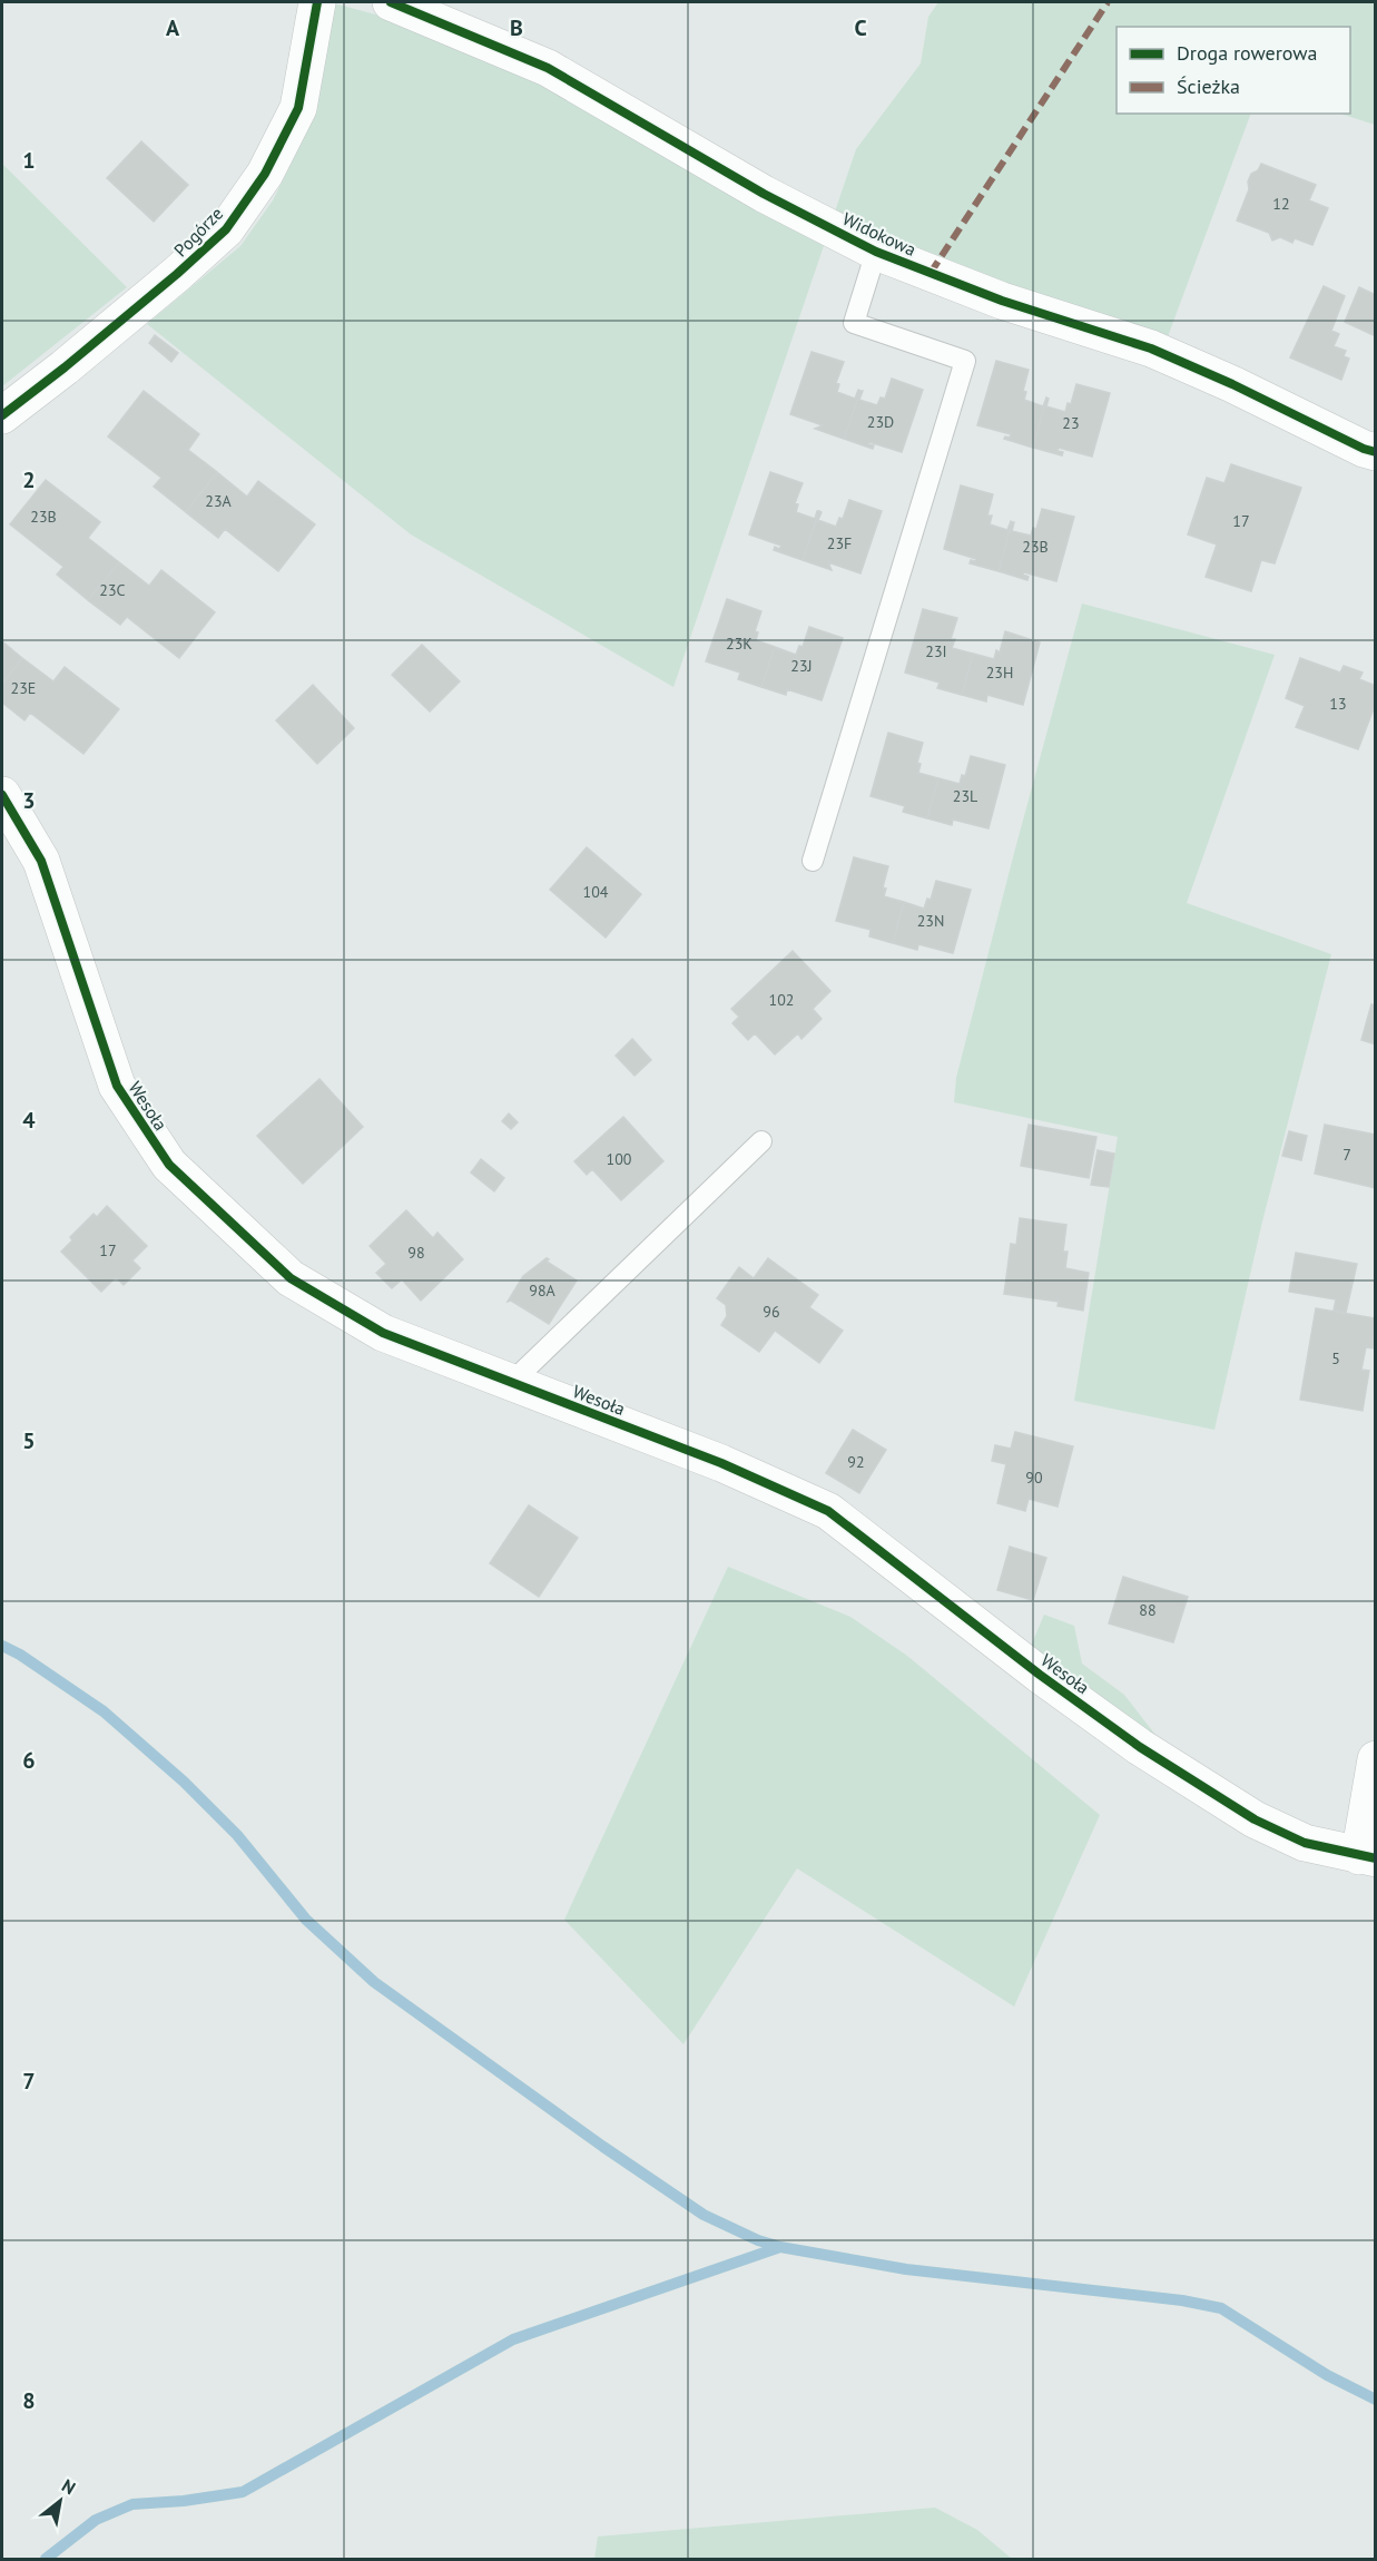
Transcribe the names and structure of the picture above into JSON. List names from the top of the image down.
{
  "streets": {
    "street": ["Pogórze", "Widokowa", "Wesoła"]
  },
  "house_numbers": [
    "12",
    "23D",
    "23",
    "23A",
    "23B",
    "17",
    "23F",
    "23B",
    "23C",
    "23K",
    "23I",
    "23J",
    "23H",
    "23E",
    "13",
    "23L",
    "104",
    "23N",
    "102",
    "7",
    "100",
    "17",
    "98",
    "98A",
    "96",
    "5",
    "92",
    "90",
    "88"
  ],
  "legend": ["Droga rowerowa", "Ścieżka"],
  "north": "top right",
  "grid": {
    "columns": ["A", "B", "C"],
    "rows": [
      "1",
      "2",
      "3",
      "4",
      "5",
      "6",
      "7",
      "8"
    ]
  }
}
